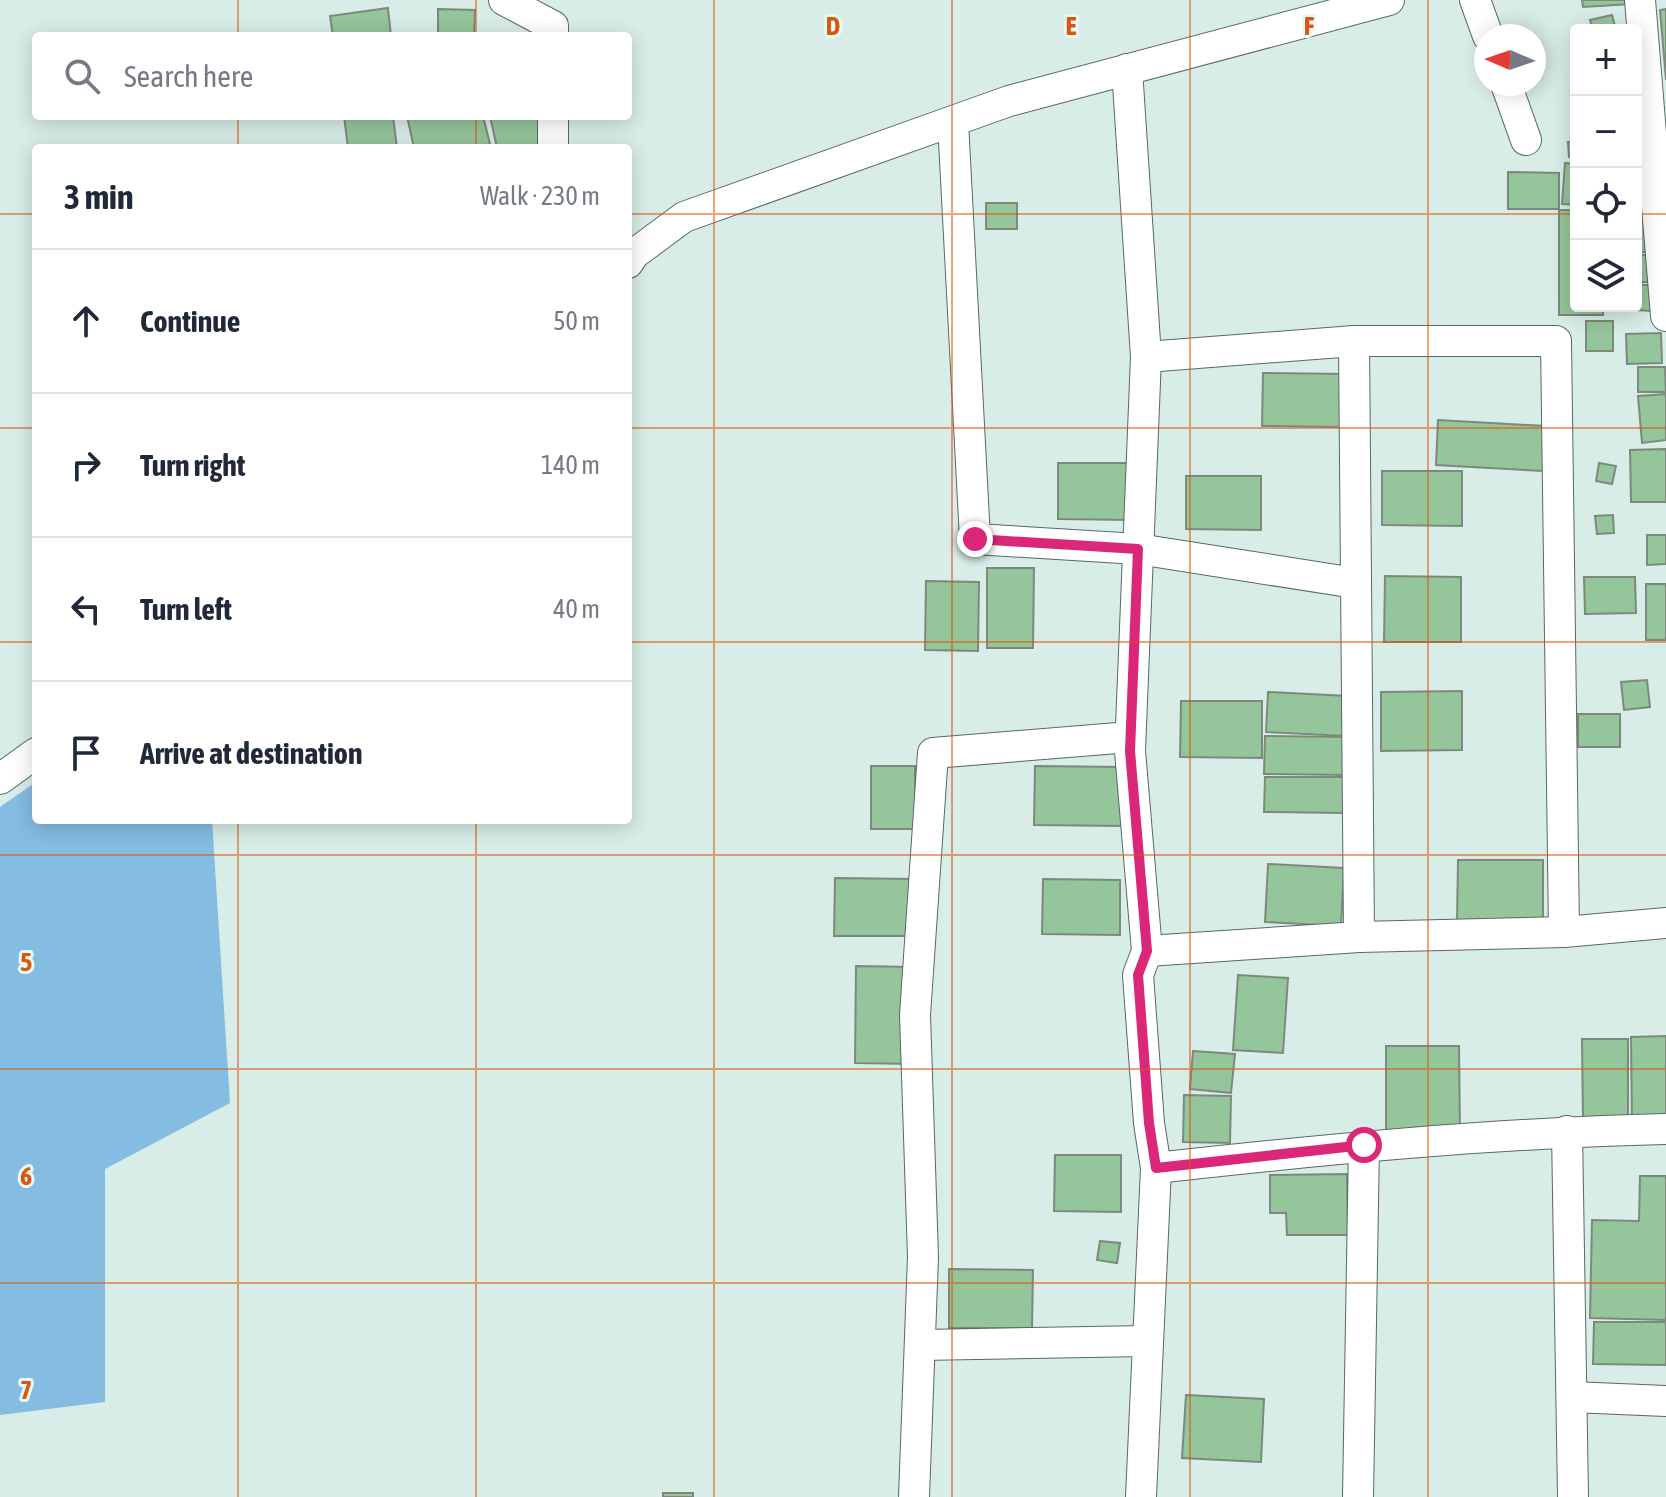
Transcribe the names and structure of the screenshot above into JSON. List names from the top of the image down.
{
  "north": "left",
  "page": {
    "map_buttons": ["+", "−"],
    "search": "Search here",
    "heading": ["3 min", "Walk · 230 m"],
    "list": [
      ["Continue", "50 m"],
      ["Turn right", "140 m"],
      ["Turn left", "40 m"],
      "Arrive at destination"
    ]
  },
  "grid": {
    "columns": ["D", "E", "F"],
    "rows": ["5", "6", "7"]
  }
}
